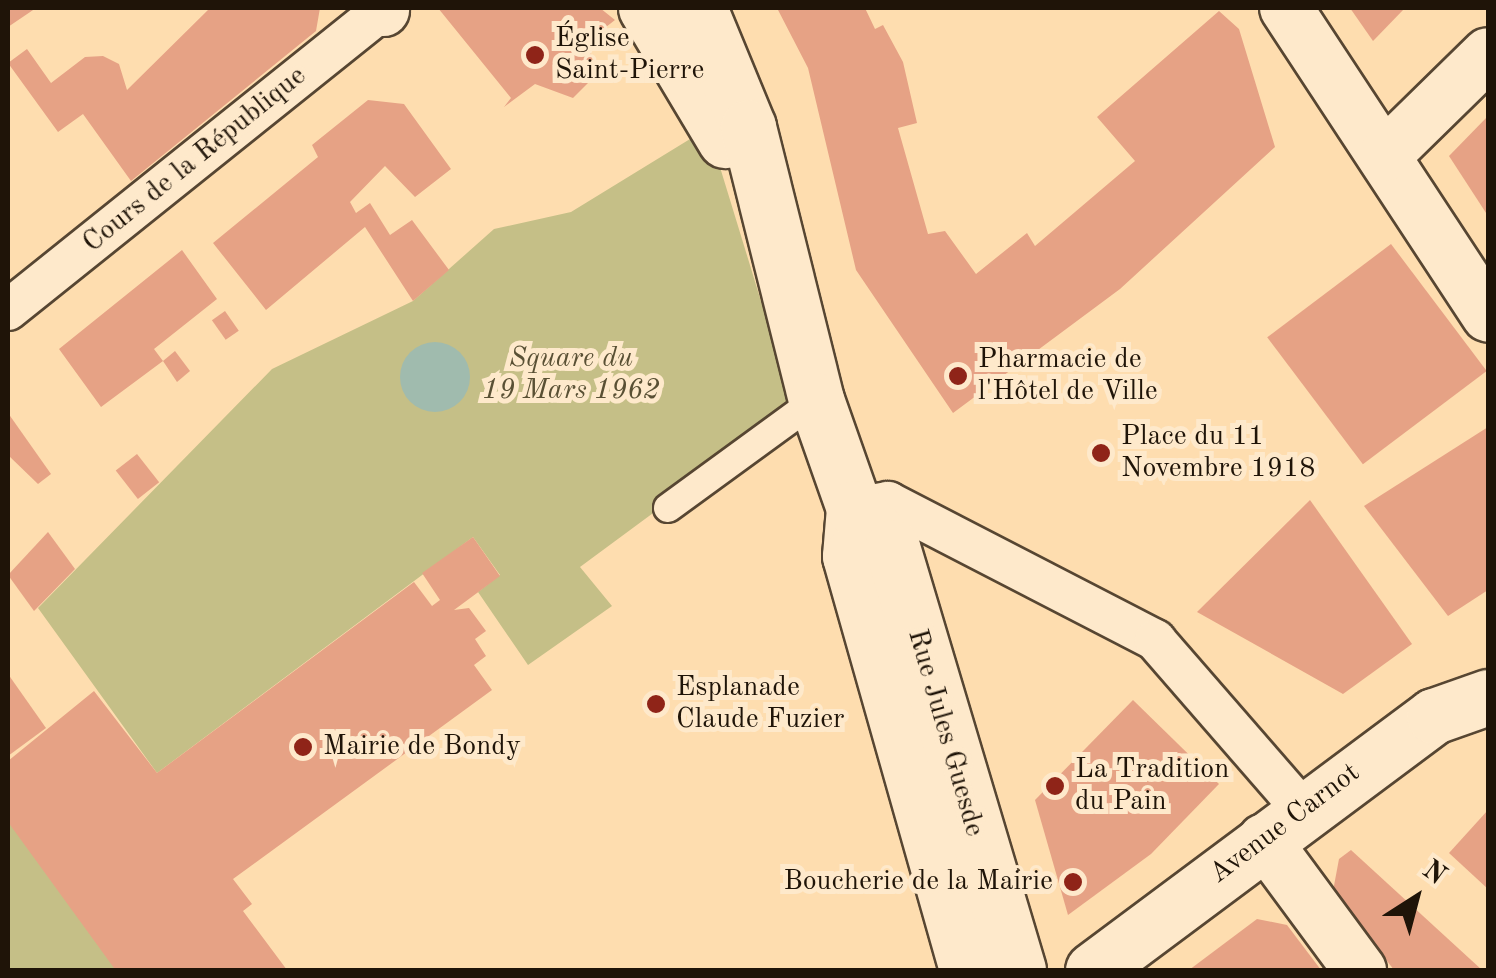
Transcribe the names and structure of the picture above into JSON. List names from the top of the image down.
{
  "streets": {
    "street": ["Cours de la République", "Rue Jules Guesde", "Avenue Carnot"]
  },
  "parks": ["Square du 19 Mars 1962"],
  "places": [
    "Église Saint-Pierre",
    "Pharmacie de l'Hôtel de Ville",
    "Place du 11 Novembre 1918",
    "Esplanade Claude Fuzier",
    "Mairie de Bondy",
    "La Tradition du Pain",
    "Boucherie de la Mairie"
  ],
  "north": "top right"
}
